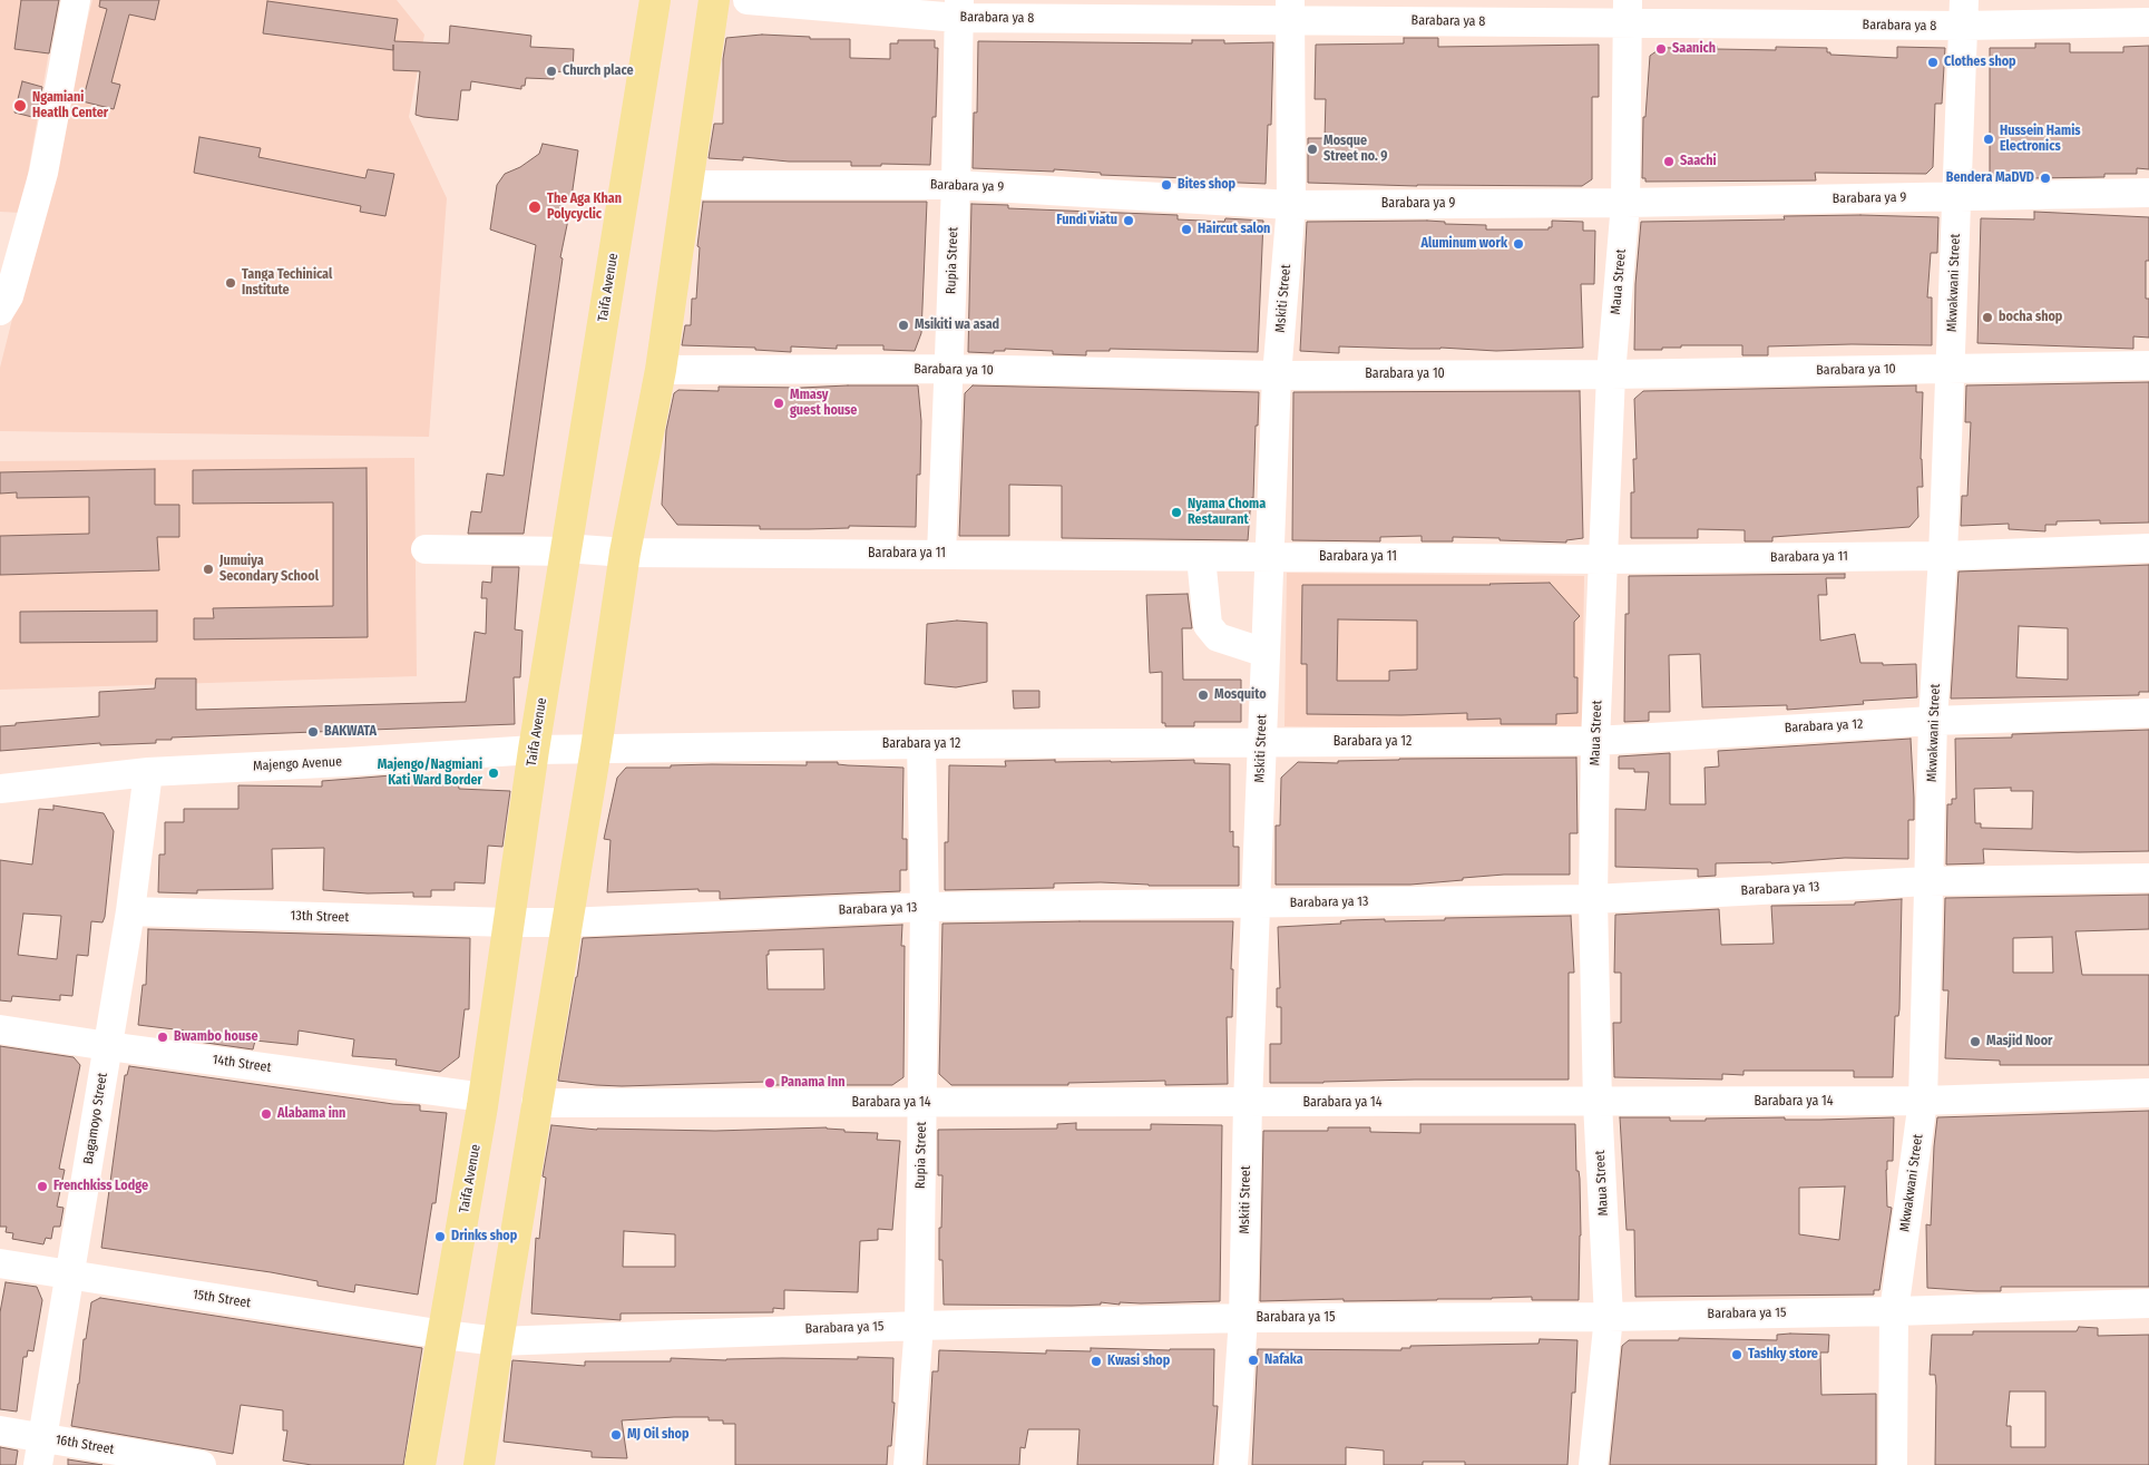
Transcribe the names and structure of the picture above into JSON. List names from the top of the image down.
{
  "streets": {
    "main road": ["Taifa Avenue"],
    "street": [
      "Barabara ya 8",
      "Barabara ya 9",
      "Rupia Street",
      "Maua Street",
      "Mkwakwani Street",
      "Mskiti Street",
      "Barabara ya 10",
      "Barabara ya 11",
      "Barabara ya 12",
      "Majengo Avenue",
      "Barabara ya 13",
      "13th Street",
      "14th Street",
      "Barabara ya 14",
      "Bagamoyo Street",
      "15th Street",
      "Barabara ya 15",
      "16th Street"
    ]
  },
  "crossings": [
    ["Barabara ya 8", "Rupia Street"],
    ["Barabara ya 8", "Maua Street"],
    ["Barabara ya 8", "Mkwakwani Street"],
    ["Barabara ya 8", "Mskiti Street"],
    ["Barabara ya 9", "Rupia Street"],
    ["Barabara ya 9", "Maua Street"],
    ["Barabara ya 9", "Mkwakwani Street"],
    ["Barabara ya 9", "Mskiti Street"],
    ["Rupia Street", "Barabara ya 10"],
    ["Rupia Street", "Barabara ya 11"],
    ["Rupia Street", "Barabara ya 12"],
    ["Rupia Street", "Barabara ya 13"],
    ["Rupia Street", "Barabara ya 14"],
    ["Rupia Street", "Barabara ya 15"],
    ["Maua Street", "Barabara ya 10"],
    ["Maua Street", "Barabara ya 11"],
    ["Maua Street", "Barabara ya 12"],
    ["Maua Street", "Barabara ya 13"],
    ["Maua Street", "Barabara ya 14"],
    ["Maua Street", "Barabara ya 15"],
    ["Mkwakwani Street", "Barabara ya 10"],
    ["Mkwakwani Street", "Barabara ya 11"],
    ["Mkwakwani Street", "Barabara ya 12"],
    ["Mkwakwani Street", "Barabara ya 13"],
    ["Mkwakwani Street", "Barabara ya 14"],
    ["Mkwakwani Street", "Barabara ya 15"],
    ["Taifa Avenue", "Barabara ya 11"],
    ["Taifa Avenue", "Majengo Avenue"],
    ["Taifa Avenue", "Barabara ya 13"],
    ["Taifa Avenue", "13th Street"],
    ["Taifa Avenue", "14th Street"],
    ["Taifa Avenue", "15th Street"],
    ["Taifa Avenue", "Barabara ya 15"],
    ["Mskiti Street", "Barabara ya 10"],
    ["Mskiti Street", "Barabara ya 11"],
    ["Mskiti Street", "Barabara ya 12"],
    ["Mskiti Street", "Barabara ya 13"],
    ["Mskiti Street", "Barabara ya 14"],
    ["Mskiti Street", "Barabara ya 15"],
    ["Barabara ya 12", "Majengo Avenue"],
    ["Majengo Avenue", "Bagamoyo Street"],
    ["Barabara ya 13", "13th Street"],
    ["13th Street", "Bagamoyo Street"],
    ["14th Street", "Bagamoyo Street"],
    ["Bagamoyo Street", "15th Street"],
    ["Bagamoyo Street", "16th Street"],
    ["15th Street", "Barabara ya 15"]
  ],
  "places": [
    "Saanich",
    "Clothes shop",
    "Church place",
    "Ngamiani Heatlh Center",
    "Hussein Hamis Electronics",
    "Mosque Street no. 9",
    "Saachi",
    "Bendera MaDVD",
    "Bites shop",
    "The Aga Khan Polycyclic",
    "Fundi viatu",
    "Haircut salon",
    "Aluminum work",
    "Tanga Techinical Institute",
    "bocha shop",
    "Msikiti wa asad",
    "Mmasy guest house",
    "Nyama Choma Restaurant",
    "Jumuiya Secondary School",
    "Mosquito",
    "BAKWATA",
    "Majengo/Nagmiani Kati Ward Border",
    "Bwambo house",
    "Masjid Noor",
    "Panama Inn",
    "Alabama inn",
    "Frenchkiss Lodge",
    "Drinks shop",
    "Tashky store",
    "Nafaka",
    "Kwasi shop",
    "MJ Oil shop"
  ]
}
